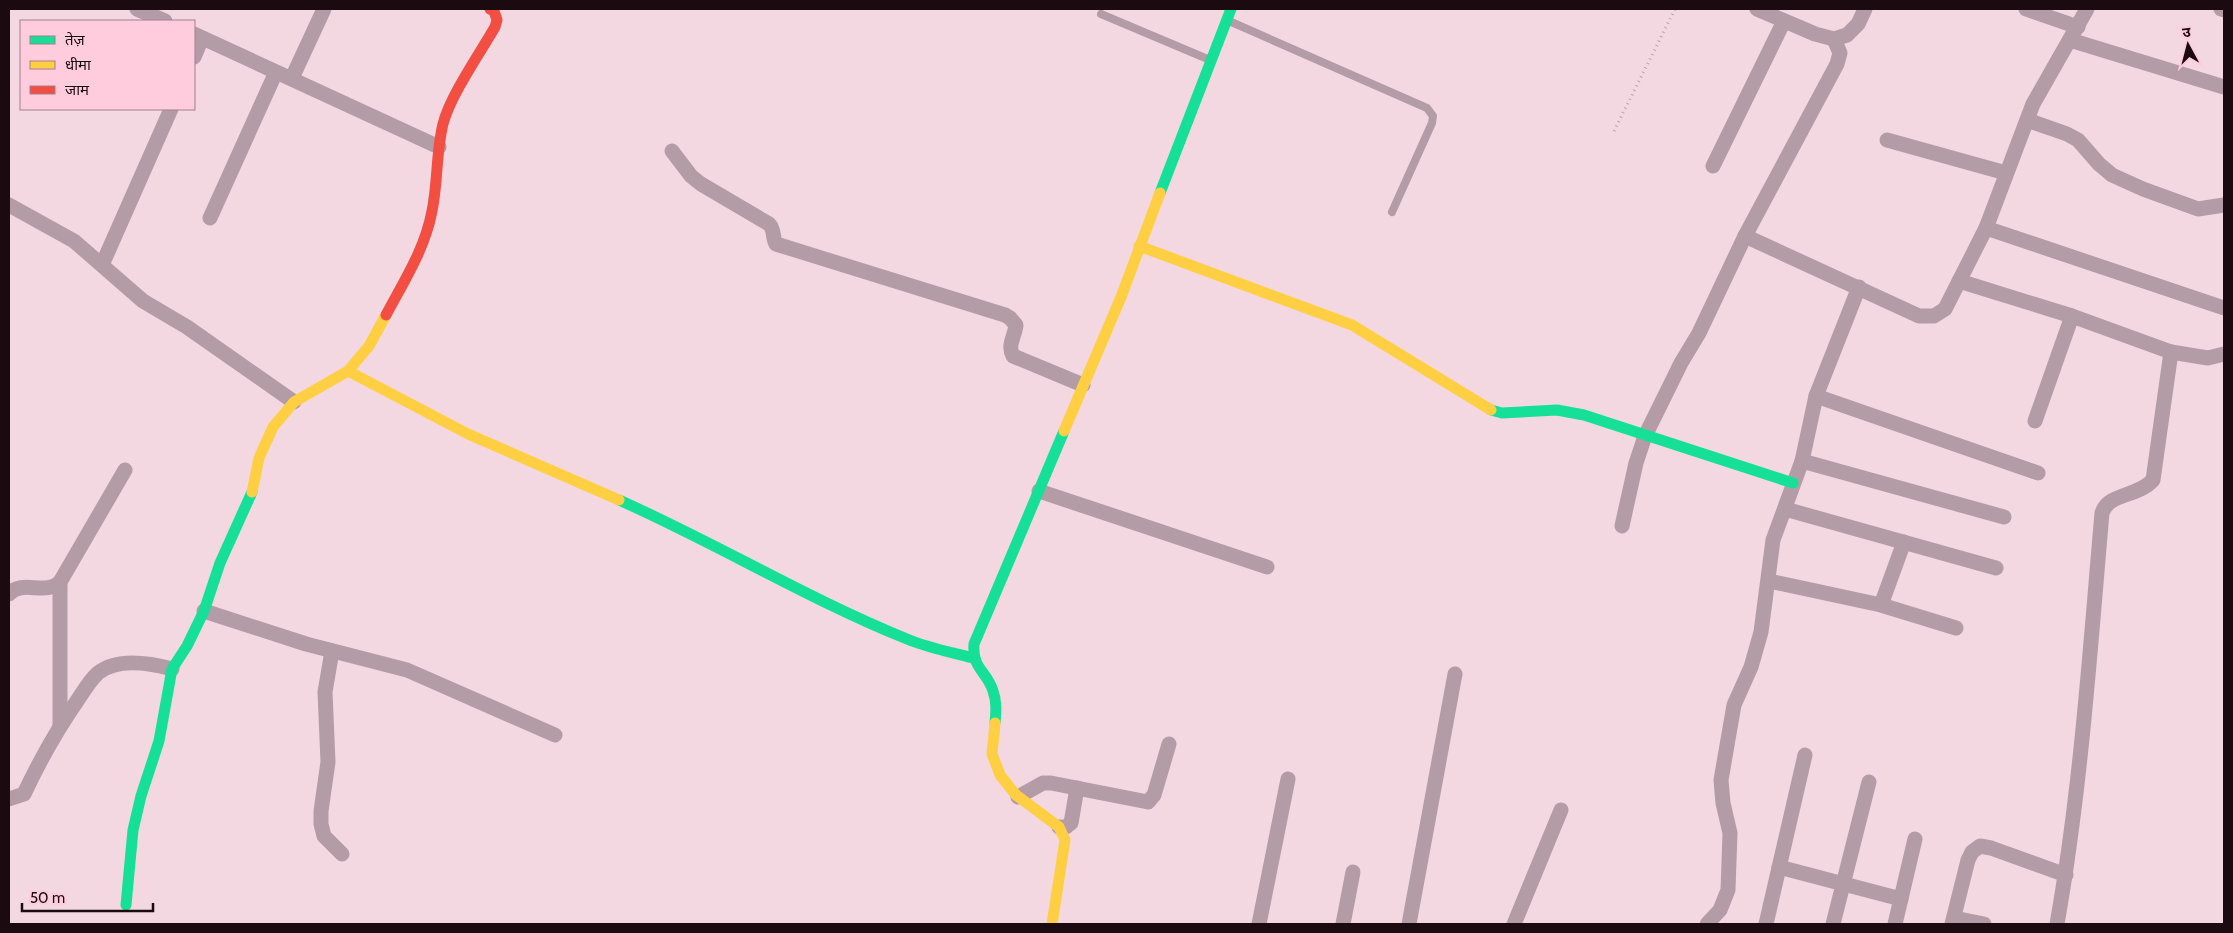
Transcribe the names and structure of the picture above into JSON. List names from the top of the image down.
{
  "legend": ["तेज़", "धीमा", "जाम"],
  "scale_bar": "50 m",
  "north": "top"
}
